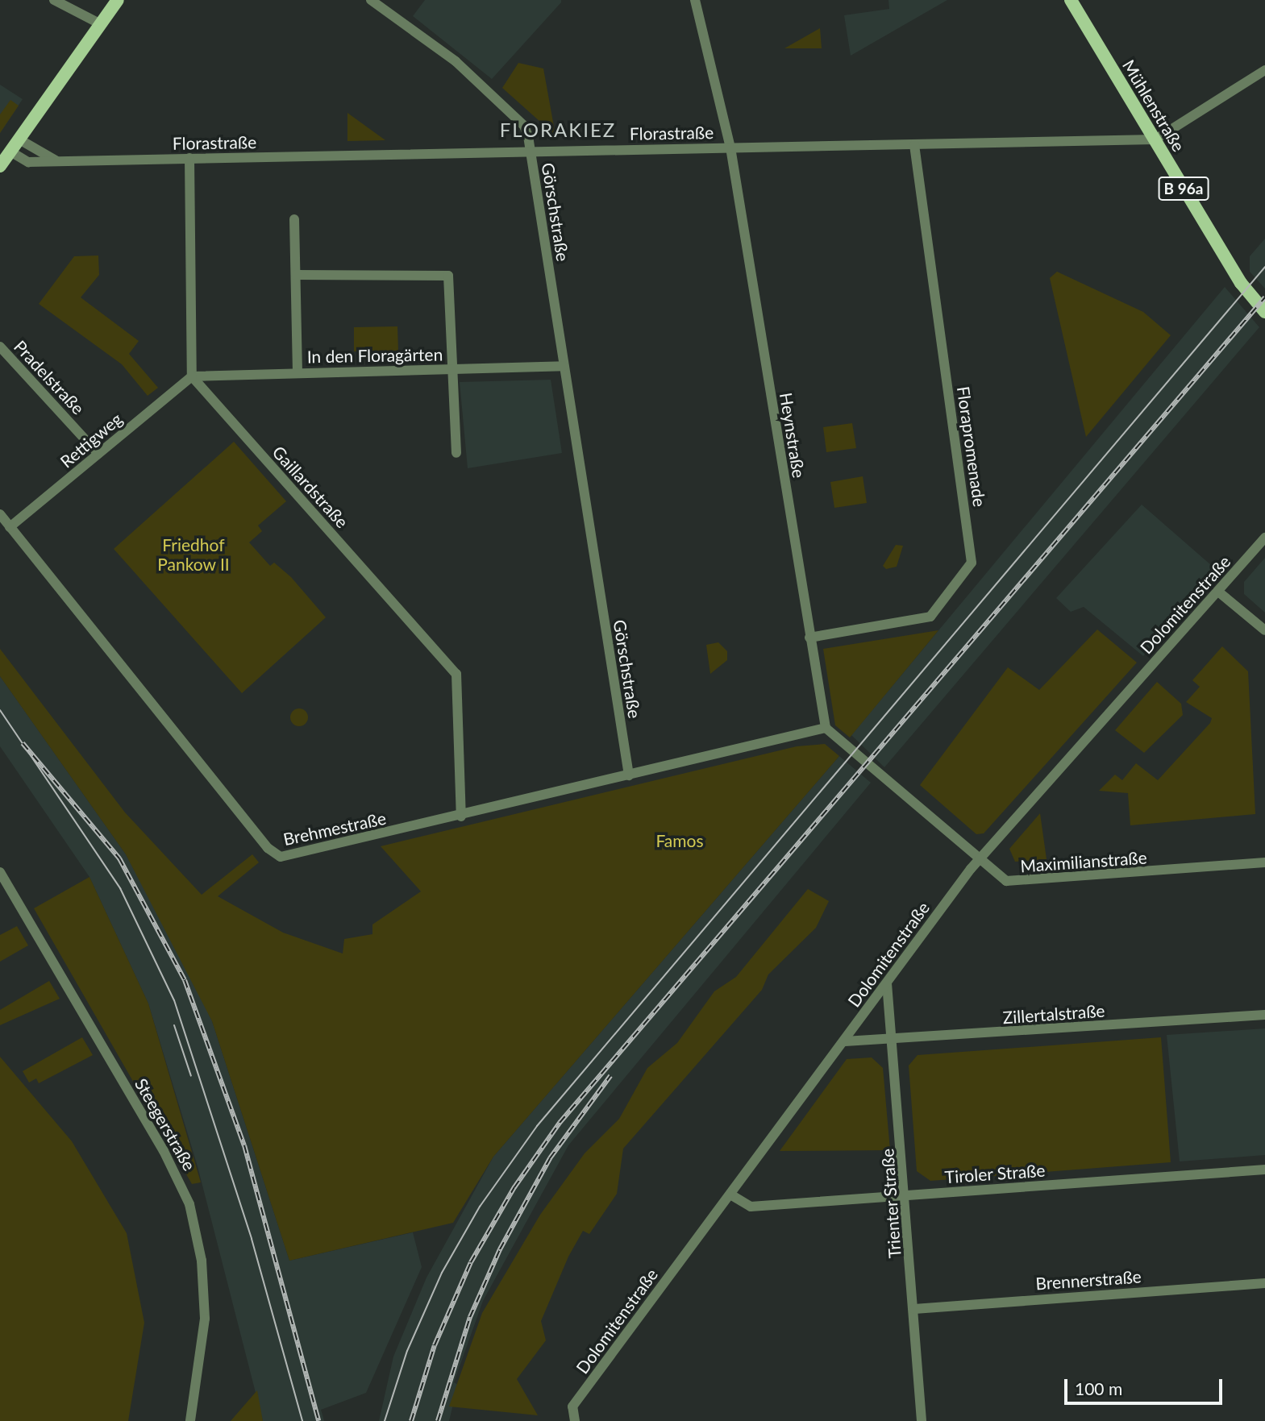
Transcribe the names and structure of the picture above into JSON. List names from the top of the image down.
{
  "streets": {
    "main road": ["Mühlenstraße", "B 96a"],
    "street": [
      "Florastraße",
      "Görschstraße",
      "In den Floragärten",
      "Pradelstraße",
      "Heynstraße",
      "Rettigweg",
      "Florapromenade",
      "Gaillardstraße",
      "Dolomitenstraße",
      "Brehmestraße",
      "Maximilianstraße",
      "Zillertalstraße",
      "Steegerstraße",
      "Tiroler Straße",
      "Trienter Straße",
      "Brennerstraße"
    ]
  },
  "crossings": [
    ["Mühlenstraße", "Florastraße"],
    ["Florastraße", "Görschstraße"],
    ["Florastraße", "Heynstraße"],
    ["Florastraße", "Florapromenade"],
    ["Görschstraße", "In den Floragärten"],
    ["Görschstraße", "Brehmestraße"],
    ["In den Floragärten", "Rettigweg"],
    ["In den Floragärten", "Gaillardstraße"],
    ["Pradelstraße", "Rettigweg"],
    ["Heynstraße", "Florapromenade"],
    ["Heynstraße", "Brehmestraße"],
    ["Heynstraße", "Maximilianstraße"],
    ["Rettigweg", "Gaillardstraße"],
    ["Rettigweg", "Brehmestraße"],
    ["Gaillardstraße", "Brehmestraße"],
    ["Dolomitenstraße", "Maximilianstraße"],
    ["Dolomitenstraße", "Zillertalstraße"],
    ["Dolomitenstraße", "Tiroler Straße"],
    ["Dolomitenstraße", "Trienter Straße"],
    ["Brehmestraße", "Maximilianstraße"],
    ["Zillertalstraße", "Trienter Straße"],
    ["Tiroler Straße", "Trienter Straße"],
    ["Trienter Straße", "Brennerstraße"]
  ],
  "districts": ["FLORAKIEZ"],
  "parks": ["Friedhof Pankow II", "Famos"],
  "scale_bar": "100 m"
}
